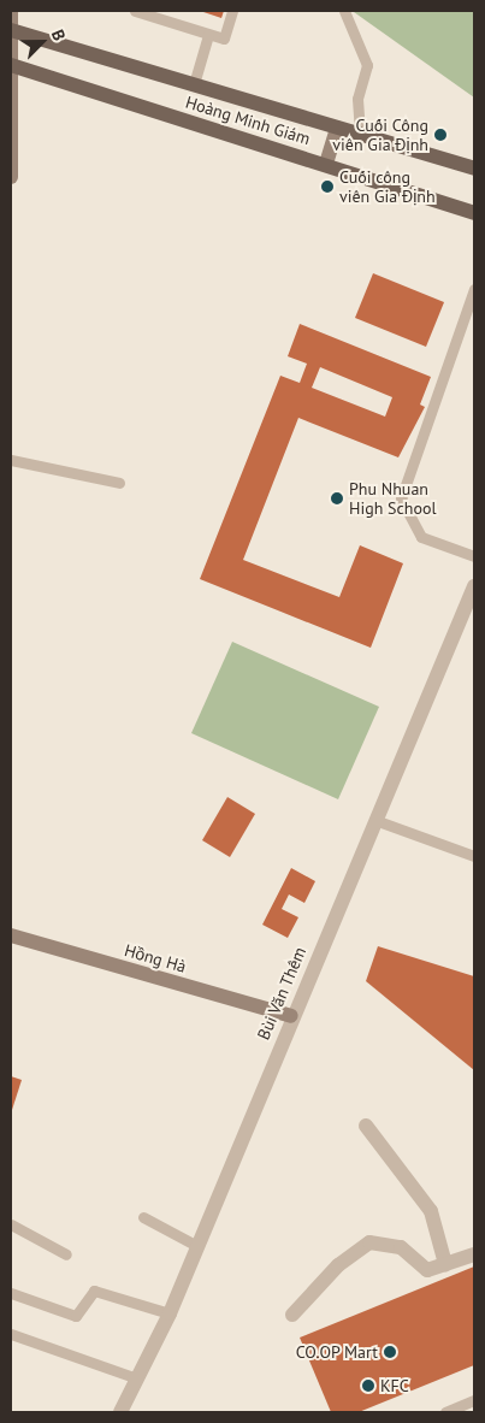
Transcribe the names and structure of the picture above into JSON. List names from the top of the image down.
{
  "streets": {
    "main road": ["Hoàng Minh Giám"],
    "street": ["Hồng Hà", "Bùi Văn Thêm"]
  },
  "crossings": [
    ["Hồng Hà", "Bùi Văn Thêm"]
  ],
  "places": [
    "Cuối Công viên Gia Định",
    "Cuối công viên Gia Định",
    "Phu Nhuan High School",
    "CO.OP Mart",
    "KFC"
  ],
  "north": "top right"
}
